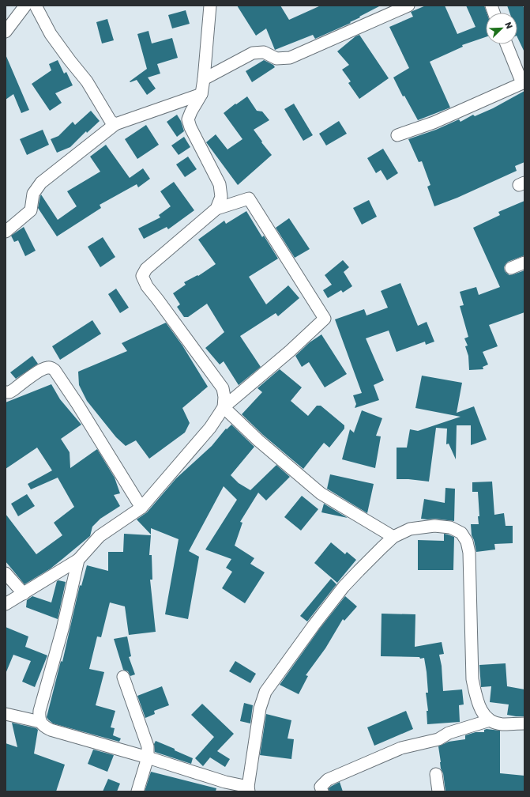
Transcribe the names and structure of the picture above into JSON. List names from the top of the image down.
{
  "north": "top right"
}
